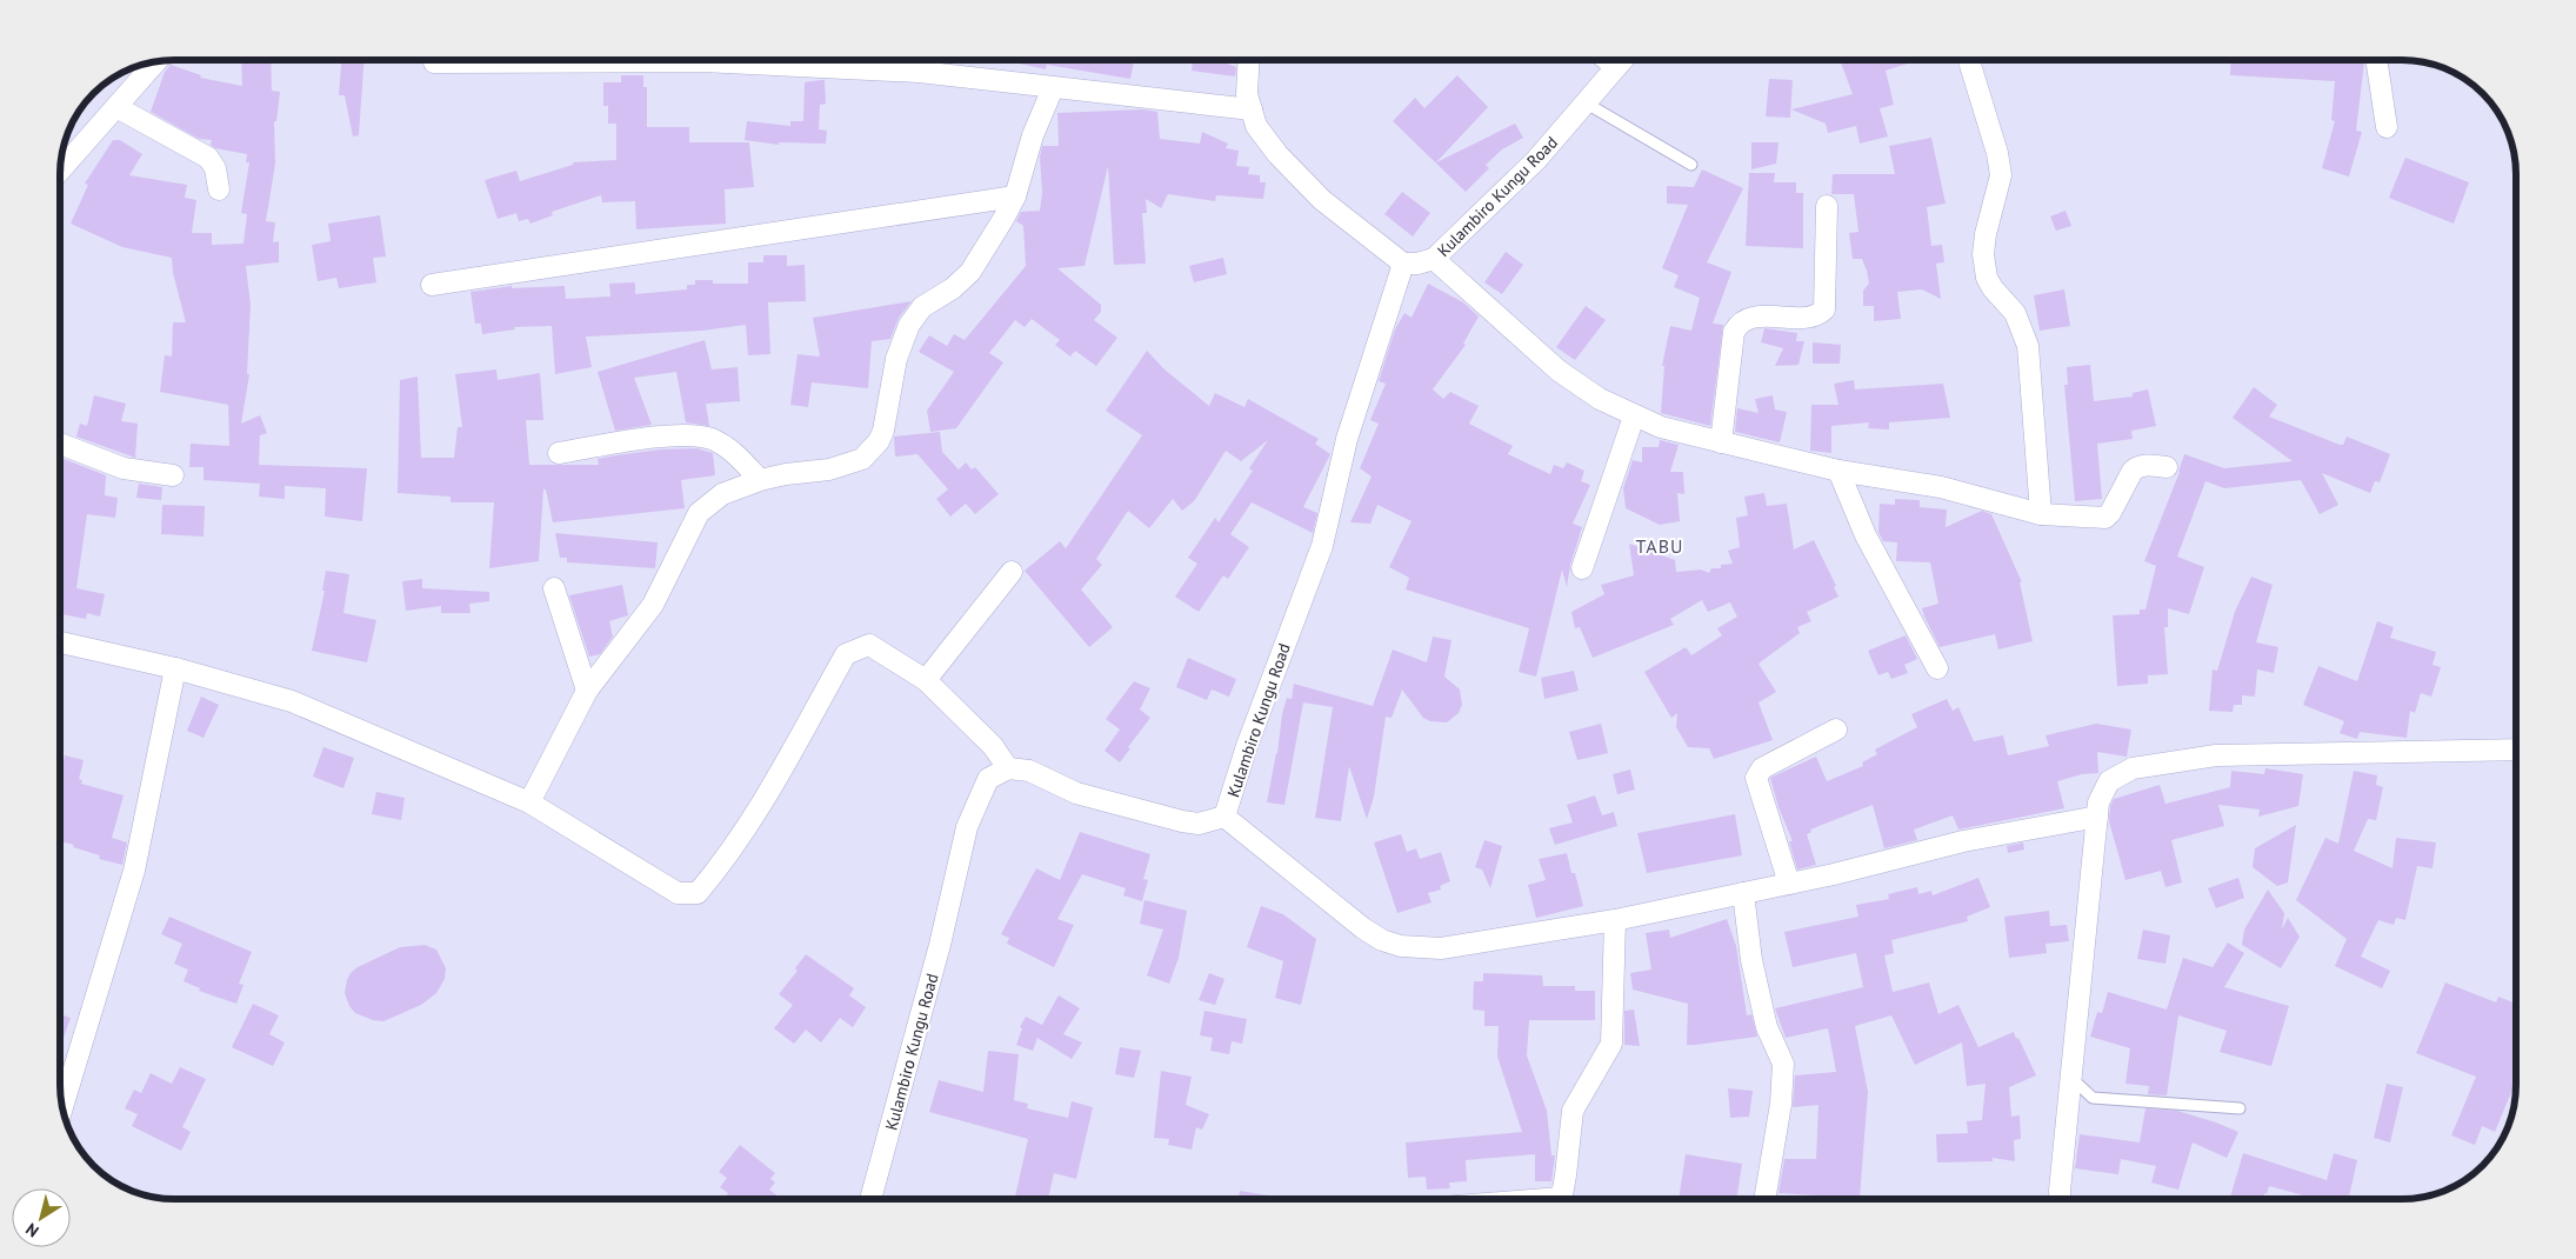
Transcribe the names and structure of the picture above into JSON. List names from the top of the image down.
{
  "streets": {
    "street": ["Kulambiro Kungu Road"]
  },
  "districts": ["TABU"],
  "north": "bottom left"
}
